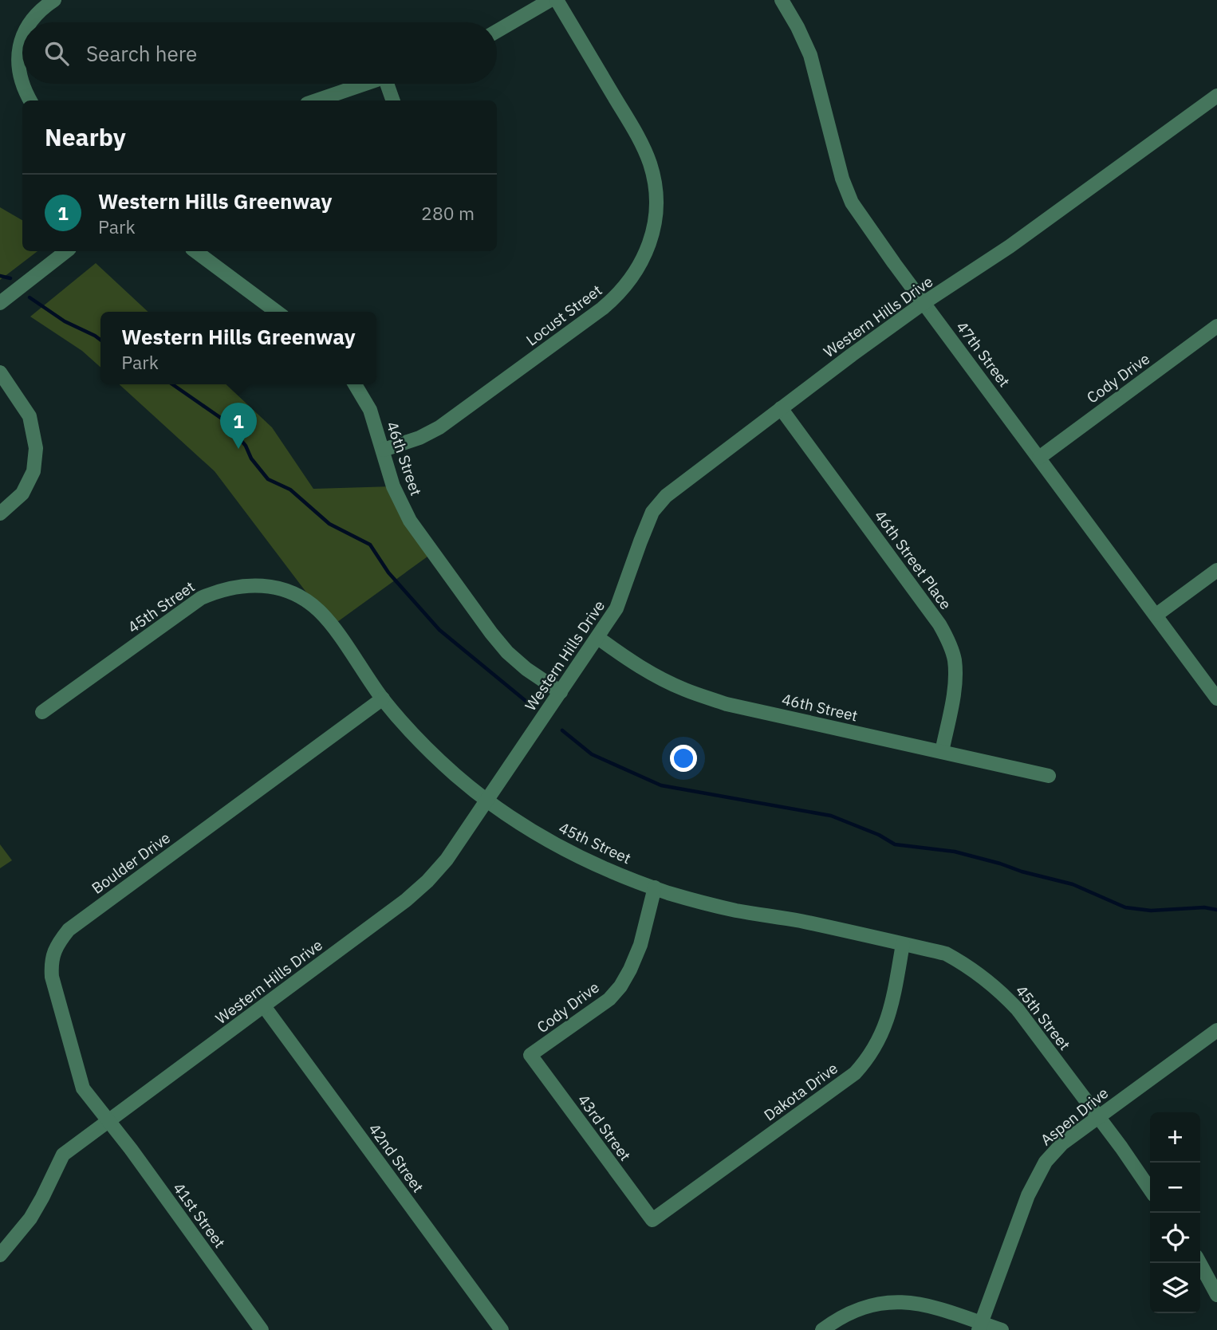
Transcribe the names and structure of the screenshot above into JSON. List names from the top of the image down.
{
  "streets": {
    "street": [
      "Locust Street",
      "Western Hills Drive",
      "47th Street",
      "Cody Drive",
      "46th Street",
      "46th Street Place",
      "45th Street",
      "Boulder Drive",
      "Dakota Drive",
      "Aspen Drive",
      "43rd Street",
      "42nd Street",
      "41st Street"
    ]
  },
  "crossings": [
    ["Locust Street", "46th Street"],
    ["Western Hills Drive", "47th Street"],
    ["Western Hills Drive", "46th Street"],
    ["Western Hills Drive", "46th Street Place"],
    ["Western Hills Drive", "45th Street"],
    ["Western Hills Drive", "Boulder Drive"],
    ["Western Hills Drive", "42nd Street"],
    ["Western Hills Drive", "41st Street"],
    ["47th Street", "Cody Drive"],
    ["Cody Drive", "45th Street"],
    ["Cody Drive", "43rd Street"],
    ["46th Street", "46th Street Place"],
    ["45th Street", "Boulder Drive"],
    ["45th Street", "Dakota Drive"],
    ["45th Street", "Aspen Drive"],
    ["Boulder Drive", "41st Street"],
    ["Dakota Drive", "43rd Street"]
  ],
  "page": {
    "search": "Search here",
    "heading": "Nearby",
    "list": [
      {
        "mark": "1",
        "name": "Western Hills Greenway",
        "note": "Park",
        "value": "280 m"
      }
    ],
    "popup": ["Western Hills Greenway", "Park"],
    "pins": "1",
    "map_buttons": ["+", "−"]
  }
}
